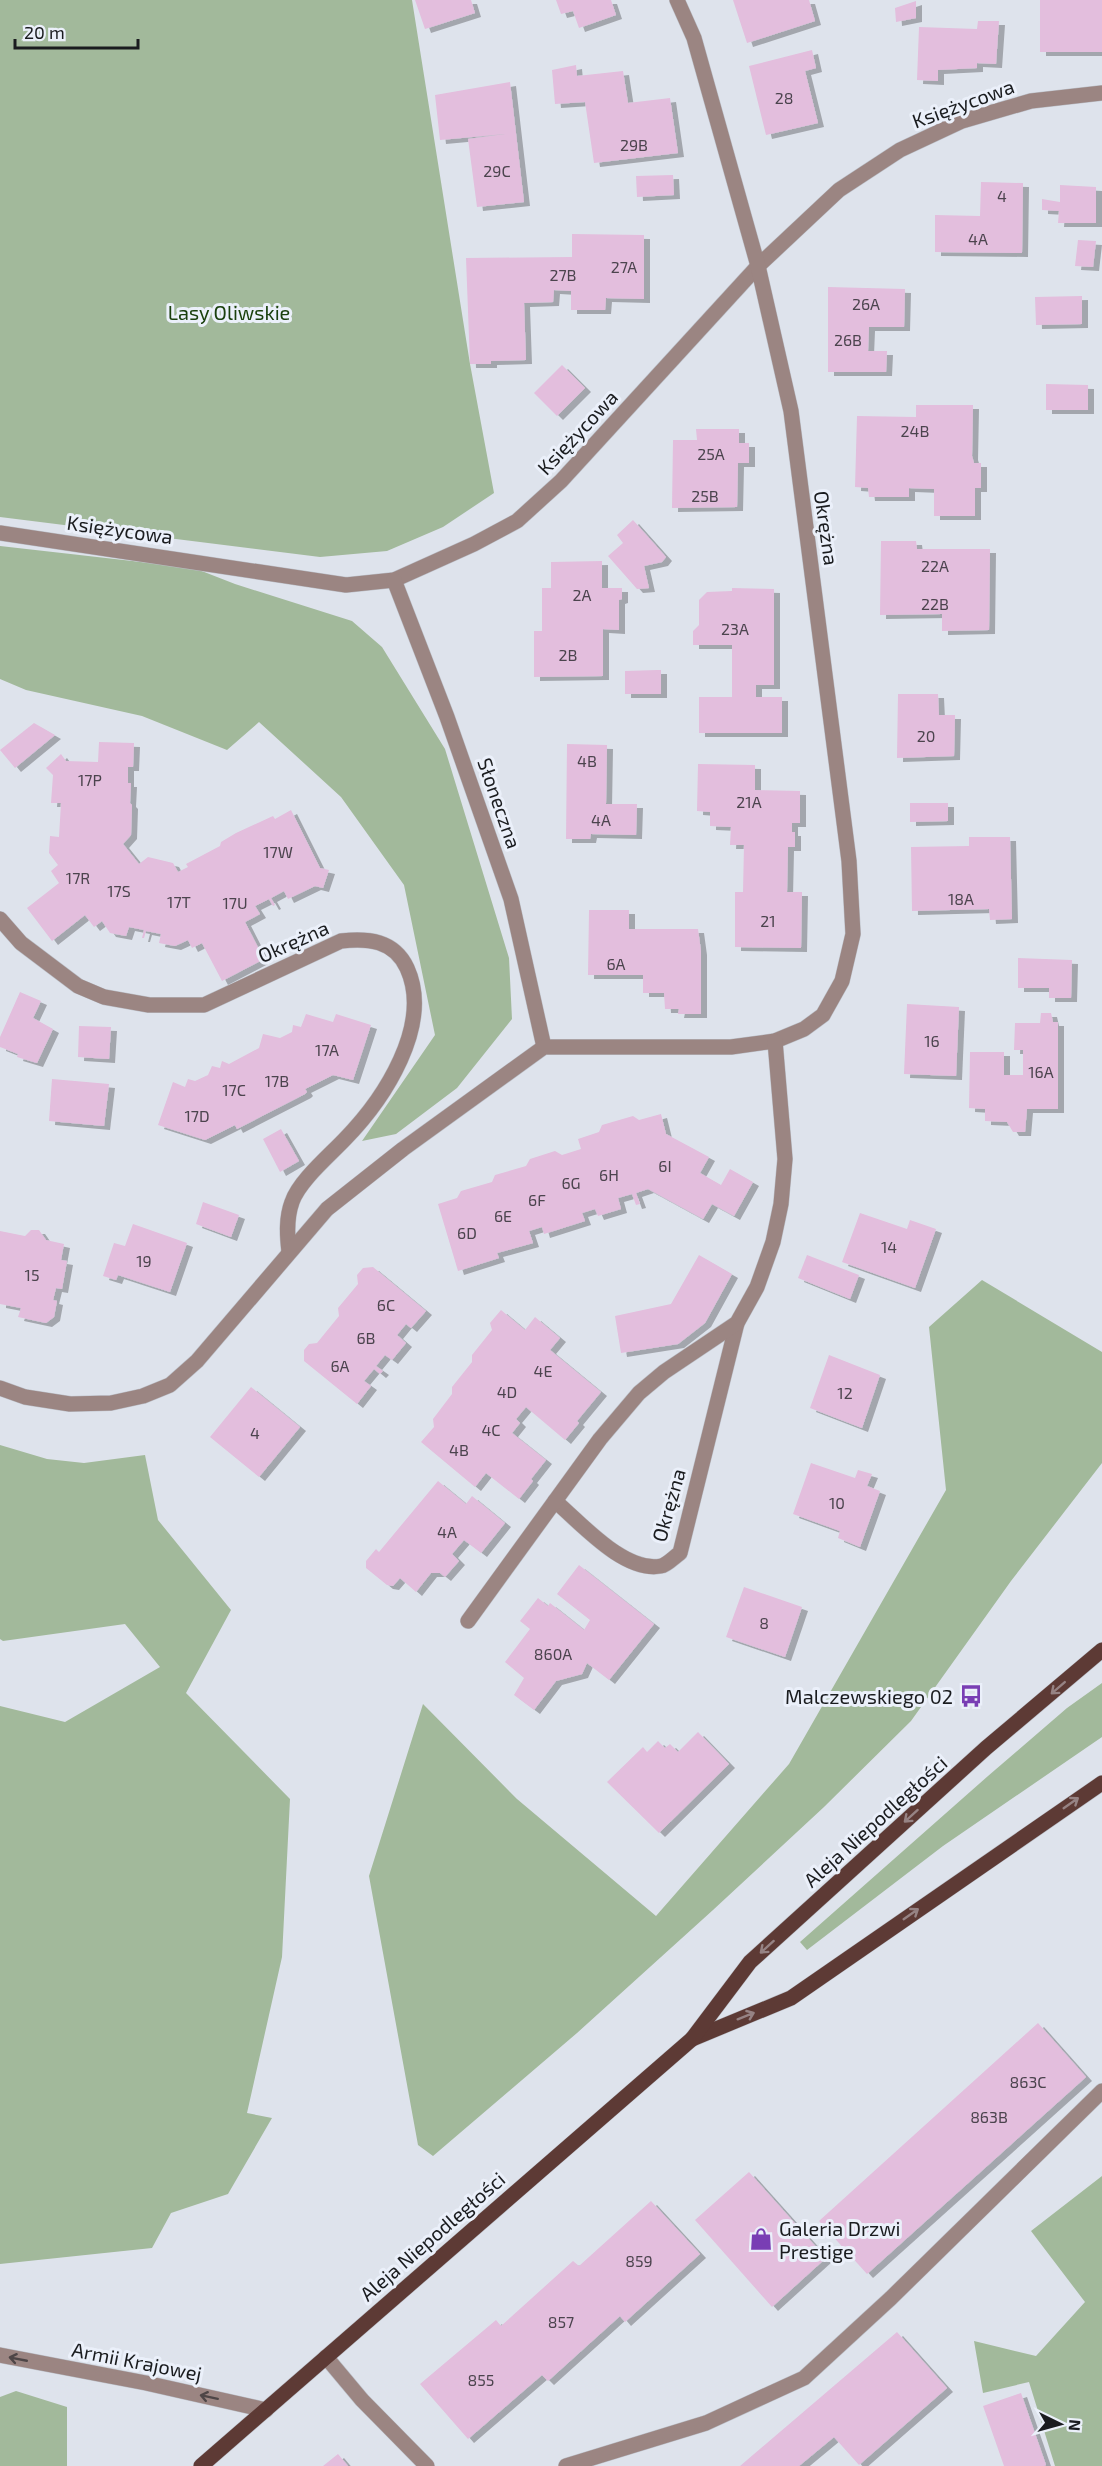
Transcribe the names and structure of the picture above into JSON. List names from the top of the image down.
{
  "streets": {
    "main road": ["Aleja Niepodległości"],
    "street": [
      "Księżycowa",
      "Okrężna",
      "Słoneczna",
      "Armii Krajowej"
    ]
  },
  "crossings": [
    ["Księżycowa", "Okrężna"],
    ["Księżycowa", "Słoneczna"],
    ["Okrężna", "Słoneczna"],
    ["Aleja Niepodległości", "Armii Krajowej"]
  ],
  "one_way": ["Armii Krajowej"],
  "parks": ["Lasy Oliwskie"],
  "places": {
    "bus stop": ["Malczewskiego 02"],
    "shop": ["Galeria Drzwi Prestige"]
  },
  "house_numbers": [
    "28",
    "29B",
    "29C",
    "4",
    "4A",
    "27A",
    "27B",
    "26A",
    "26B",
    "24B",
    "25A",
    "25B",
    "22A",
    "2A",
    "22B",
    "23A",
    "2B",
    "20",
    "4B",
    "17P",
    "21A",
    "4A",
    "17W",
    "17R",
    "17S",
    "18A",
    "17T",
    "17U",
    "21",
    "6A",
    "16",
    "17A",
    "16A",
    "17B",
    "17C",
    "17D",
    "6I",
    "6H",
    "6G",
    "6F",
    "6E",
    "6D",
    "14",
    "19",
    "15",
    "6C",
    "6B",
    "6A",
    "4E",
    "4D",
    "12",
    "4C",
    "4",
    "4B",
    "10",
    "4A",
    "8",
    "860A",
    "863C",
    "863B",
    "859",
    "857",
    "855"
  ],
  "scale_bar": "20 m",
  "north": "right"
}
